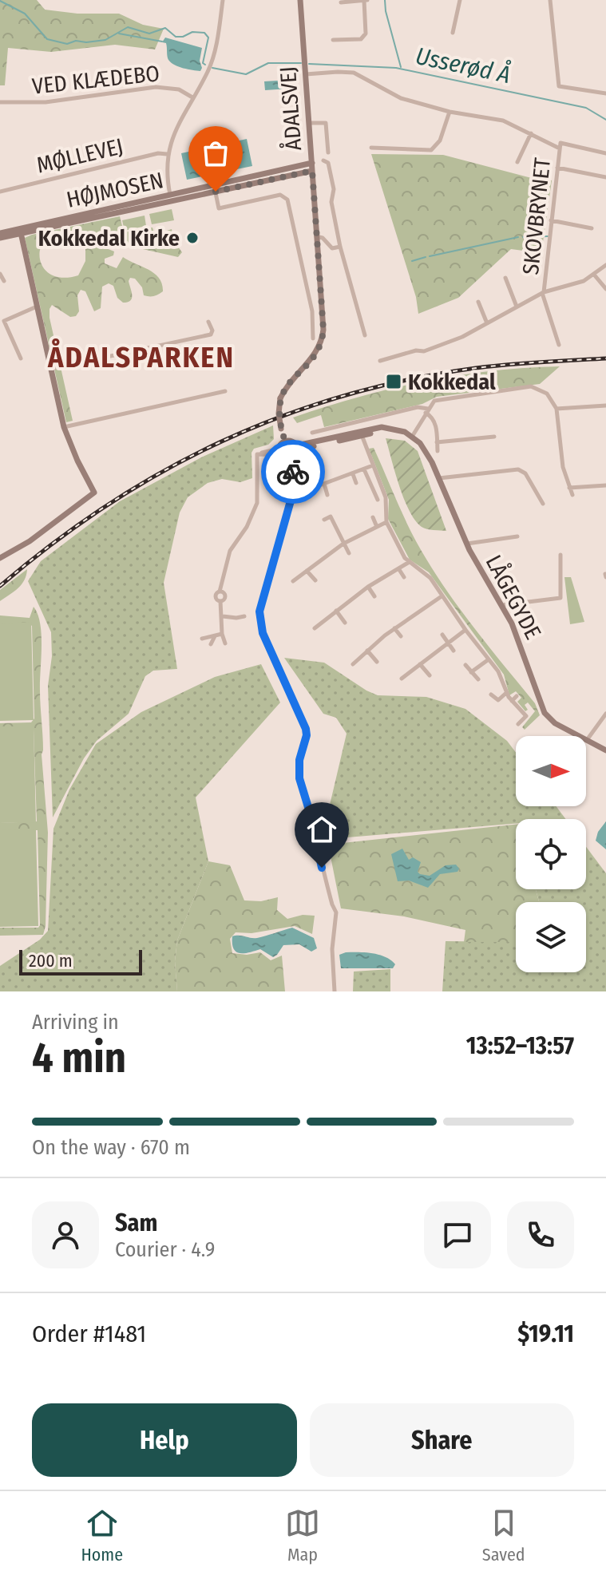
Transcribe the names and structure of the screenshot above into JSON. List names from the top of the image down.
{
  "streets": {
    "street": [
      "VED KLÆDEBO",
      "ÅDALSVEJ",
      "MØLLEVEJ",
      "HØJMOSEN",
      "SKOVBRYNET",
      "LÅGEGYDE"
    ]
  },
  "crossings": [
    ["ÅDALSVEJ", "HØJMOSEN"]
  ],
  "districts": ["ÅDALSPARKEN"],
  "water": ["Usserød Å"],
  "places": {
    "other": ["Kokkedal Kirke"],
    "transit": ["Kokkedal"]
  },
  "scale_bar": "200 m",
  "north": "right",
  "page": {
    "scale": "200 m",
    "heading": ["4 min", "Arriving in", "13:52–13:57"],
    "panel": [
      "Sam",
      "Courier · 4.9",
      "Order #1481",
      "$19.11"
    ],
    "bar": "On the way · 670 m",
    "buttons": ["Help", "Share"],
    "tabs": ["Home", "Map", "Saved"]
  }
}
